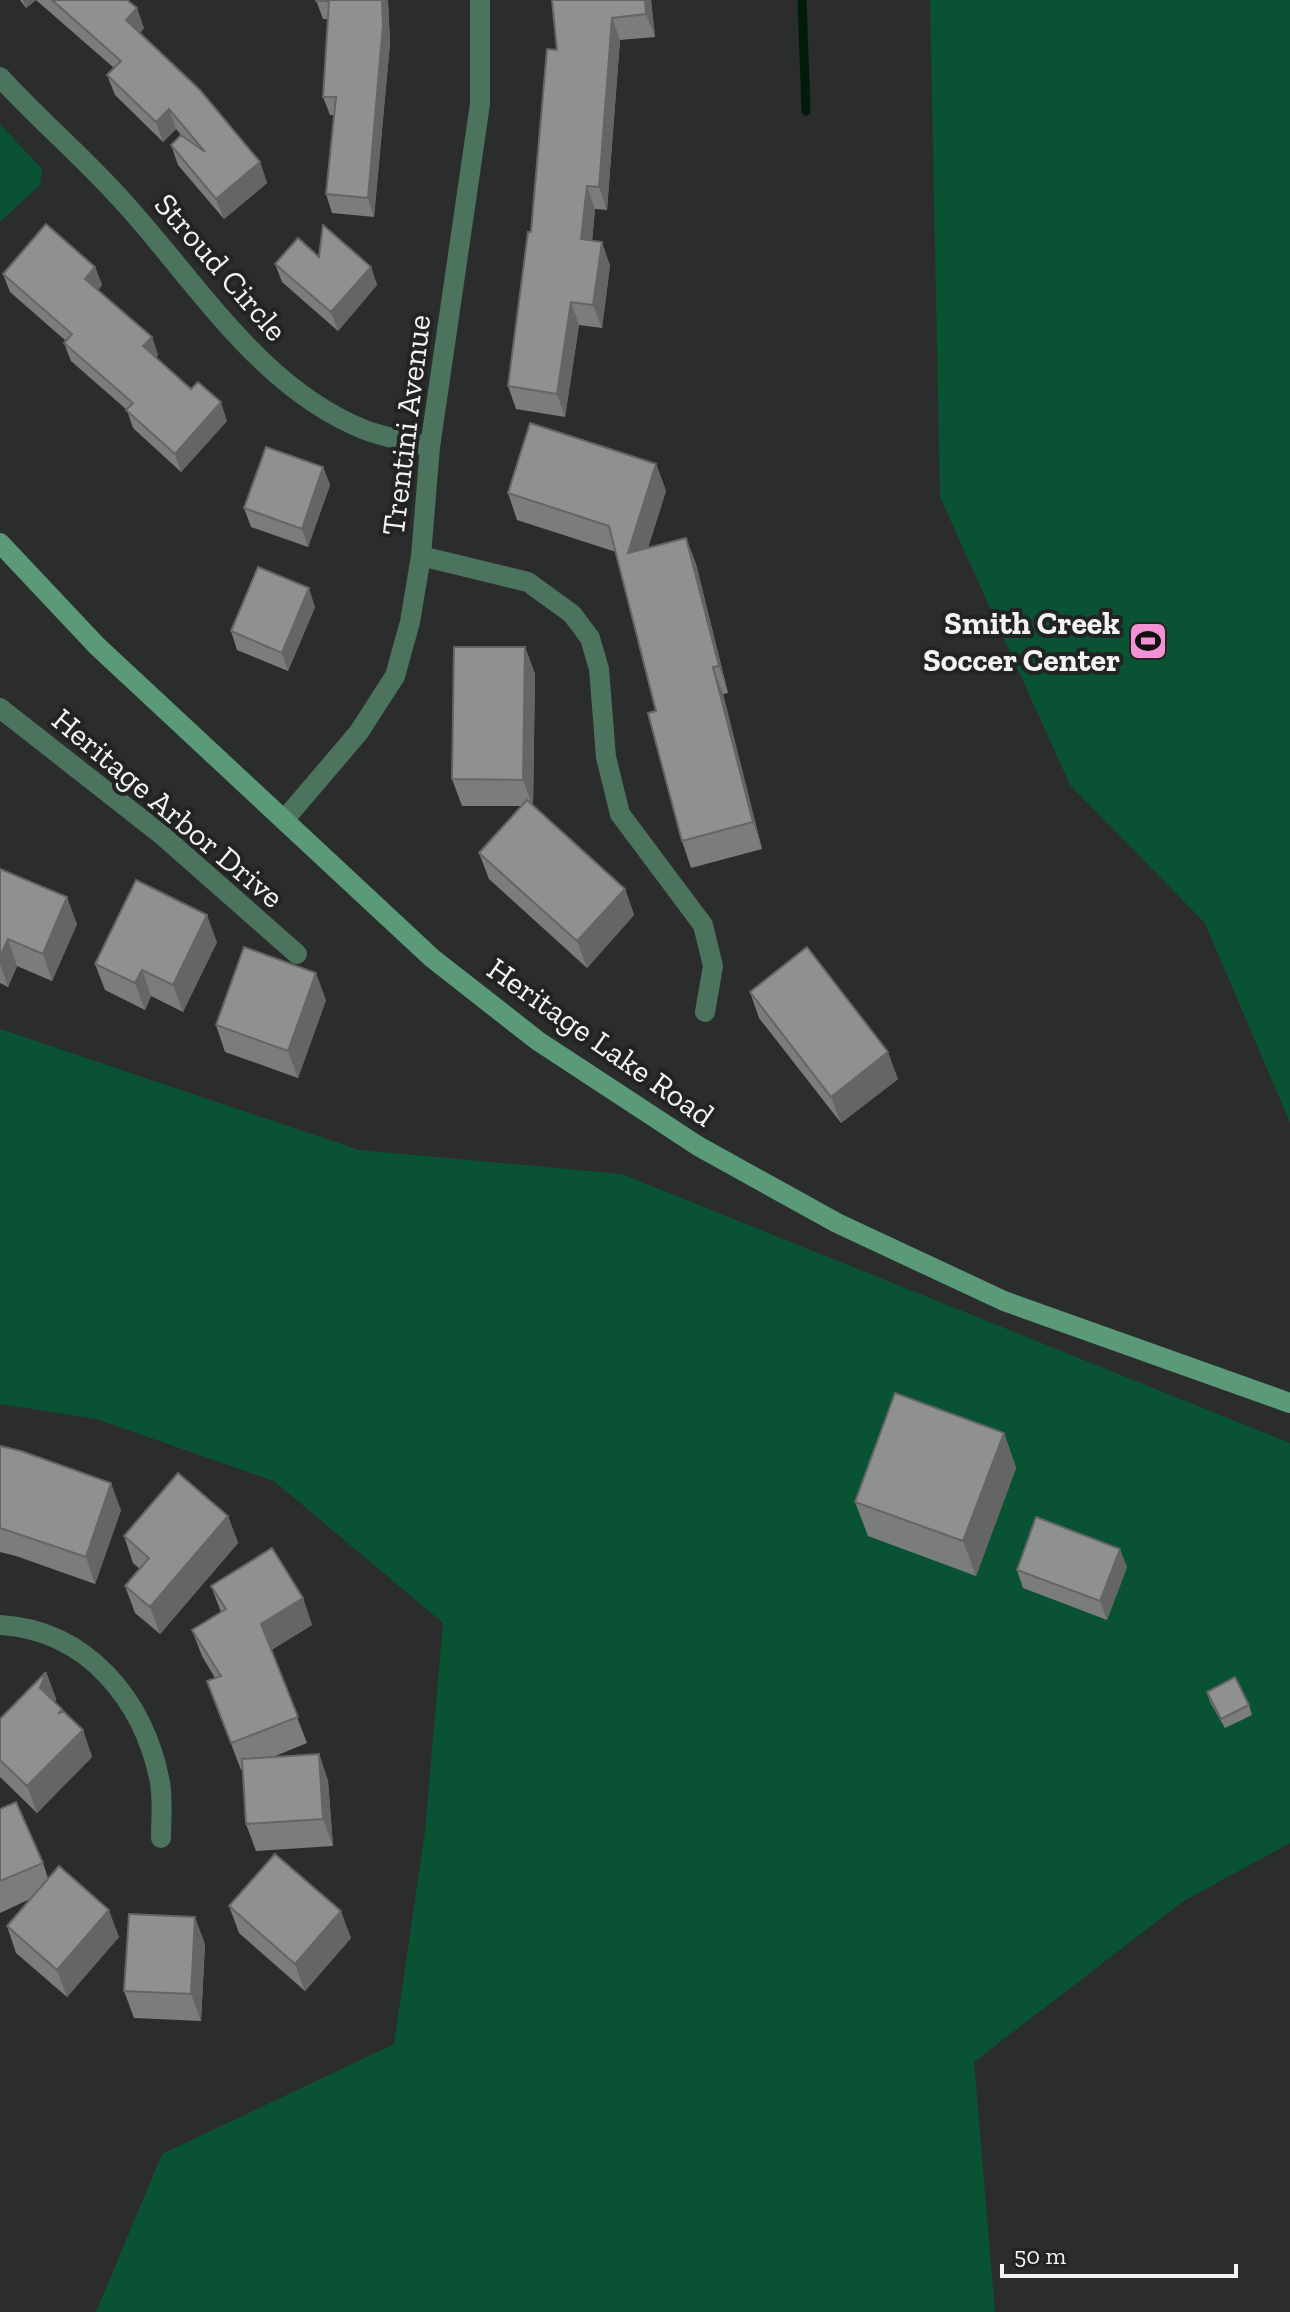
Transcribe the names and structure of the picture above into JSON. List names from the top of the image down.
{
  "streets": {
    "main road": ["Heritage Lake Road"],
    "street": ["Stroud Circle", "Trentini Avenue", "Heritage Arbor Drive"]
  },
  "crossings": [
    ["Stroud Circle", "Trentini Avenue"],
    ["Trentini Avenue", "Heritage Lake Road"]
  ],
  "places": {
    "sports": ["Smith Creek Soccer Center"]
  },
  "scale_bar": "50 m"
}
